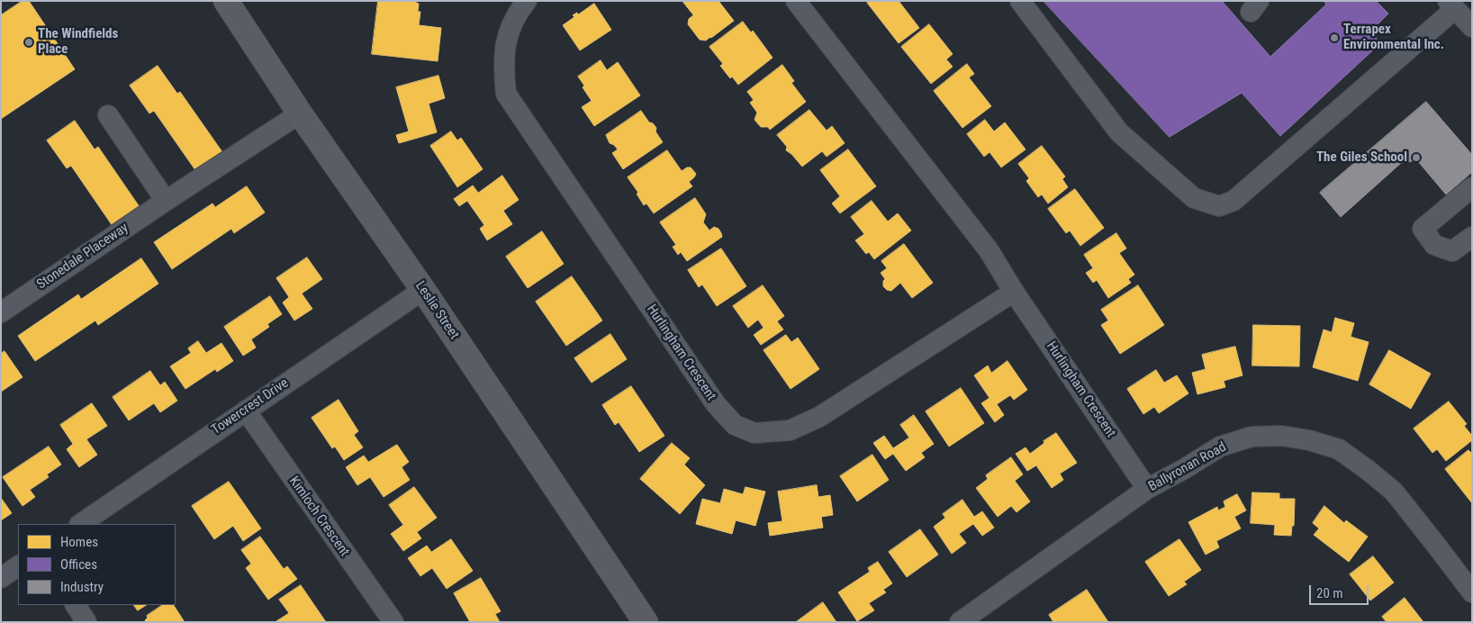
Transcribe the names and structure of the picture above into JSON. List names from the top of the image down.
{
  "streets": {
    "main road": ["Leslie Street"],
    "street": [
      "Stonedale Placeway",
      "Hurlingham Crescent",
      "Towercrest Drive",
      "Ballyronan Road",
      "Kimloch Crescent"
    ]
  },
  "crossings": [
    ["Stonedale Placeway", "Leslie Street"],
    ["Leslie Street", "Towercrest Drive"],
    ["Hurlingham Crescent", "Ballyronan Road"],
    ["Towercrest Drive", "Kimloch Crescent"]
  ],
  "places": ["Terrapex Environmental Inc.", "The Windfields Place", "The Giles School"],
  "legend": ["Homes", "Offices", "Industry"],
  "scale_bar": "20 m"
}
